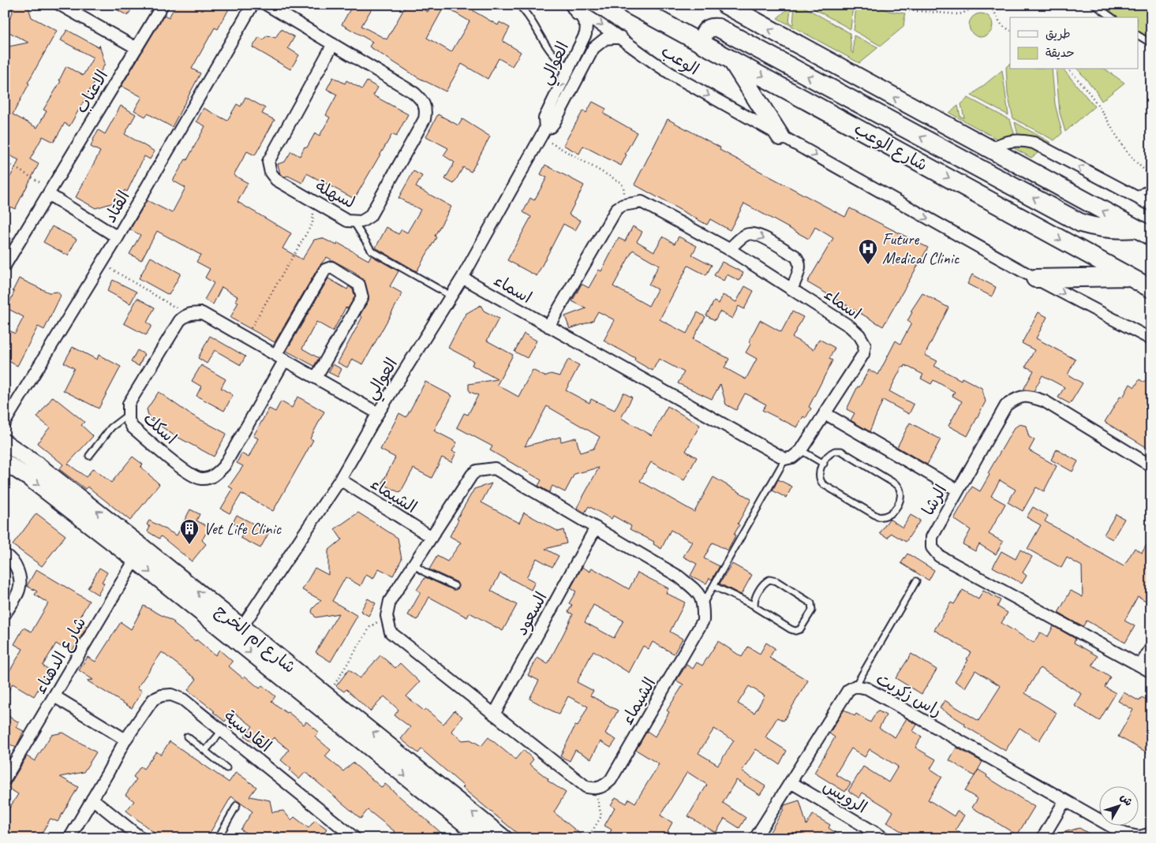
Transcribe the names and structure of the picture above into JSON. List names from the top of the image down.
{
  "streets": {
    "main road": ["شارع الوعب"],
    "street": [
      "الوعب",
      "العوالي",
      "الاعناب",
      "لسهلة",
      "القتاد",
      "اسماء",
      "اسكك",
      "الشيماء",
      "الرشا",
      "السعود",
      "شارع ام الخرج",
      "شارع الدهناء",
      "راس زكريت",
      "القادسية",
      "الرويس"
    ]
  },
  "crossings": [
    ["الوعب", "العوالي"],
    ["العوالي", "اسماء"],
    ["العوالي", "الشيماء"],
    ["العوالي", "شارع ام الخرج"],
    ["شارع ام الخرج", "شارع الدهناء"],
    ["راس زكريت", "الرويس"]
  ],
  "one_way": ["الوعب"],
  "places": {
    "hospital": ["Future Medical Clinic"],
    "building": ["Vet Life Clinic"]
  },
  "legend": ["طريق", "حديقة"],
  "north": "top right"
}
